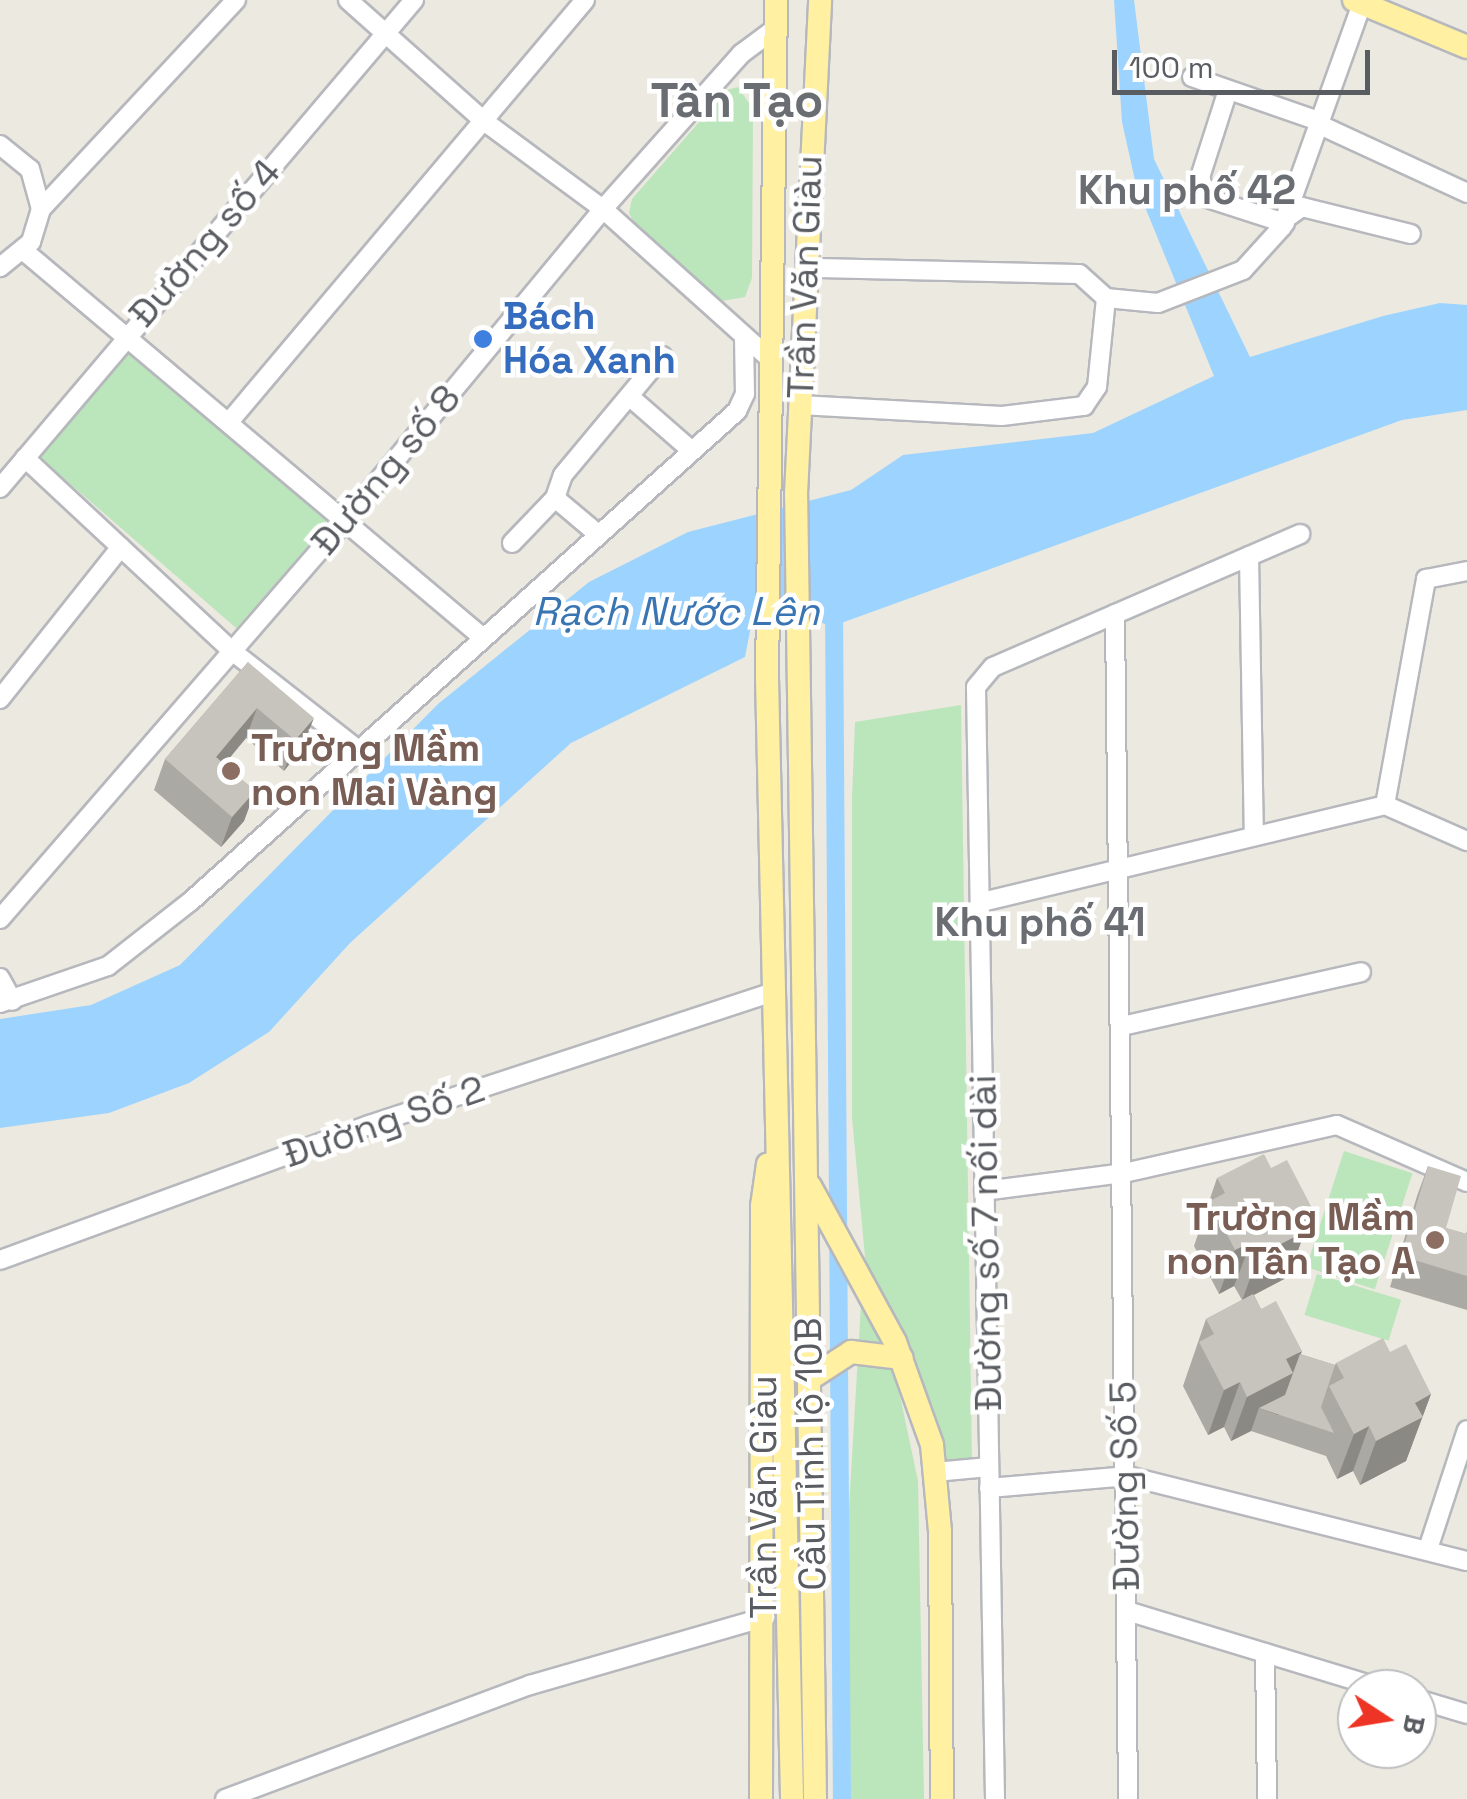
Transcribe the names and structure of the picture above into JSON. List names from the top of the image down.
{
  "streets": {
    "main road": ["Trần Văn Giàu", "Cầu Tỉnh lộ 10B"],
    "street": [
      "Đường số 4",
      "Đường số 8",
      "Đường Số 2",
      "Đường số 7 nối dài",
      "Đường Số 5"
    ]
  },
  "crossings": [
    ["Trần Văn Giàu", "Đường số 8"],
    ["Trần Văn Giàu", "Đường Số 2"],
    ["Trần Văn Giàu", "Cầu Tỉnh lộ 10B"],
    ["Đường số 7 nối dài", "Đường Số 5"]
  ],
  "districts": ["Tân Tạo", "Khu phố 42", "Khu phố 41"],
  "water": ["Rạch Nước Lên"],
  "places": ["Bách Hóa Xanh", "Trường Mầm non Mai Vàng", "Trường Mầm non Tân Tạo A"],
  "scale_bar": "100 m",
  "north": "right"
}
